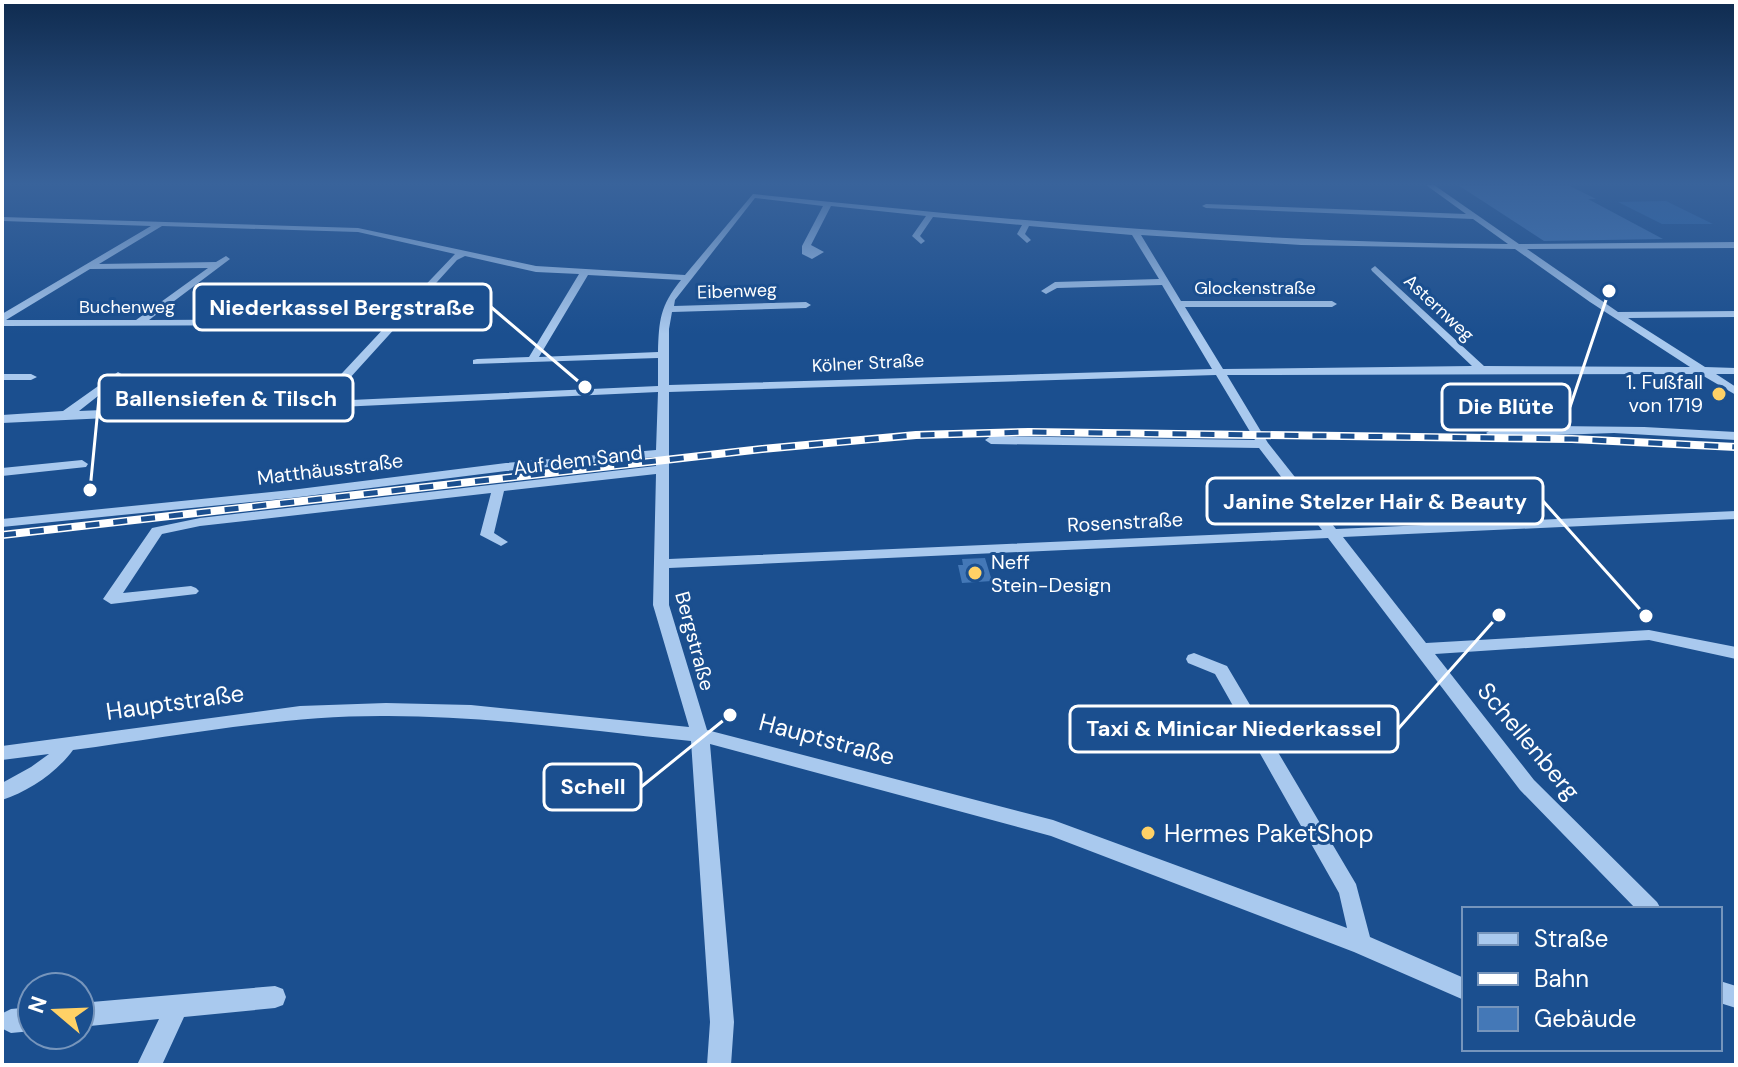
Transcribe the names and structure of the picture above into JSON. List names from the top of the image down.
{
  "streets": {
    "street": [
      "Glockenstraße",
      "Eibenweg",
      "Buchenweg",
      "Asternweg",
      "Kölner Straße",
      "Auf dem Sand",
      "Matthäusstraße",
      "Rosenstraße",
      "Bergstraße",
      "Hauptstraße",
      "Schellenberg"
    ]
  },
  "crossings": [
    ["Glockenstraße", "Schellenberg"],
    ["Eibenweg", "Bergstraße"],
    ["Asternweg", "Kölner Straße"],
    ["Kölner Straße", "Bergstraße"],
    ["Kölner Straße", "Schellenberg"],
    ["Auf dem Sand", "Matthäusstraße"],
    ["Auf dem Sand", "Bergstraße"],
    ["Matthäusstraße", "Bergstraße"],
    ["Rosenstraße", "Bergstraße"],
    ["Rosenstraße", "Schellenberg"],
    ["Bergstraße", "Hauptstraße"]
  ],
  "places": [
    "Die Blüte",
    "Niederkassel Bergstraße",
    "1. Fußfall von 1719",
    "Ballensiefen & Tilsch",
    "Neff Stein-Design",
    "Taxi & Minicar Niederkassel",
    "Janine Stelzer Hair & Beauty",
    "Schell",
    "Hermes PaketShop"
  ],
  "legend": ["Straße", "Bahn", "Gebäude"],
  "north": "left"
}
